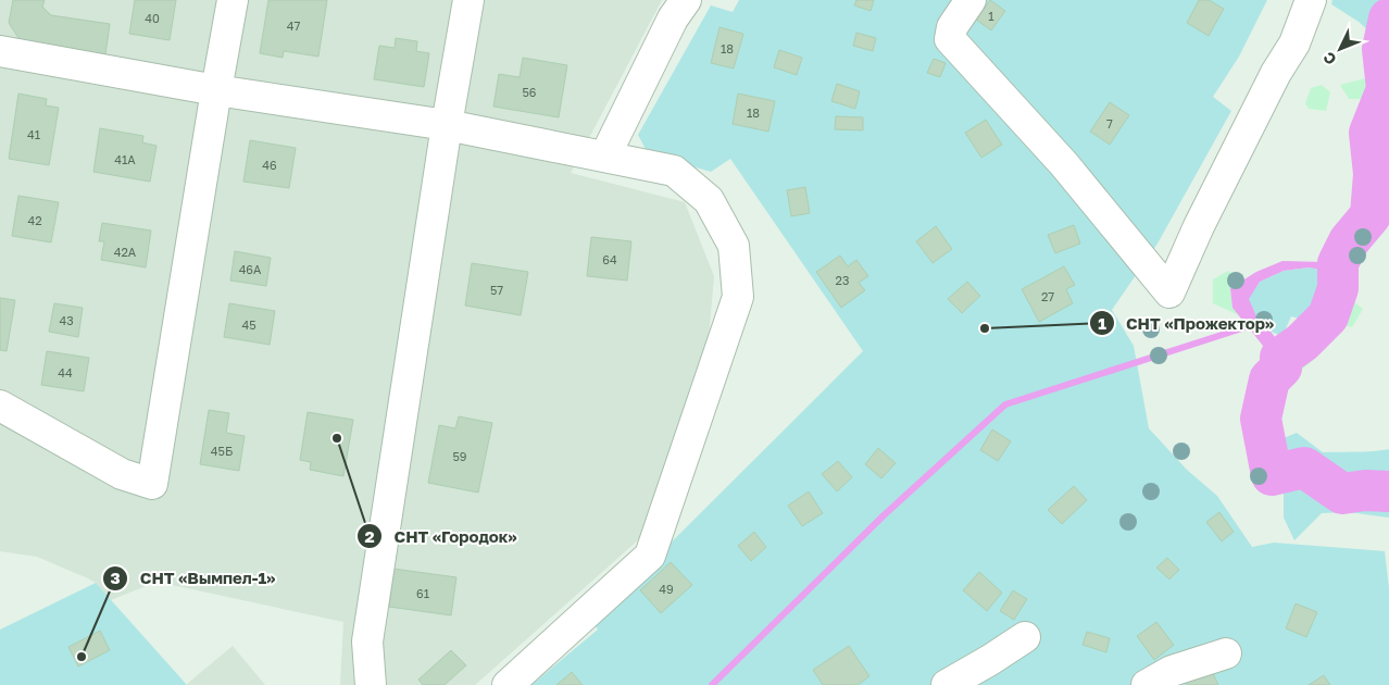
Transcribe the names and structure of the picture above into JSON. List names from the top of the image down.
{
  "places": ["СНТ «Прожектор»", "СНТ «Городок»", "СНТ «Вымпел-1»"],
  "house_numbers": [
    "1",
    "40",
    "47",
    "18",
    "56",
    "18",
    "7",
    "41",
    "41А",
    "46",
    "42",
    "42А",
    "64",
    "46А",
    "23",
    "57",
    "27",
    "43",
    "45",
    "44",
    "45Б",
    "59",
    "49",
    "61"
  ],
  "north": "bottom left"
}
